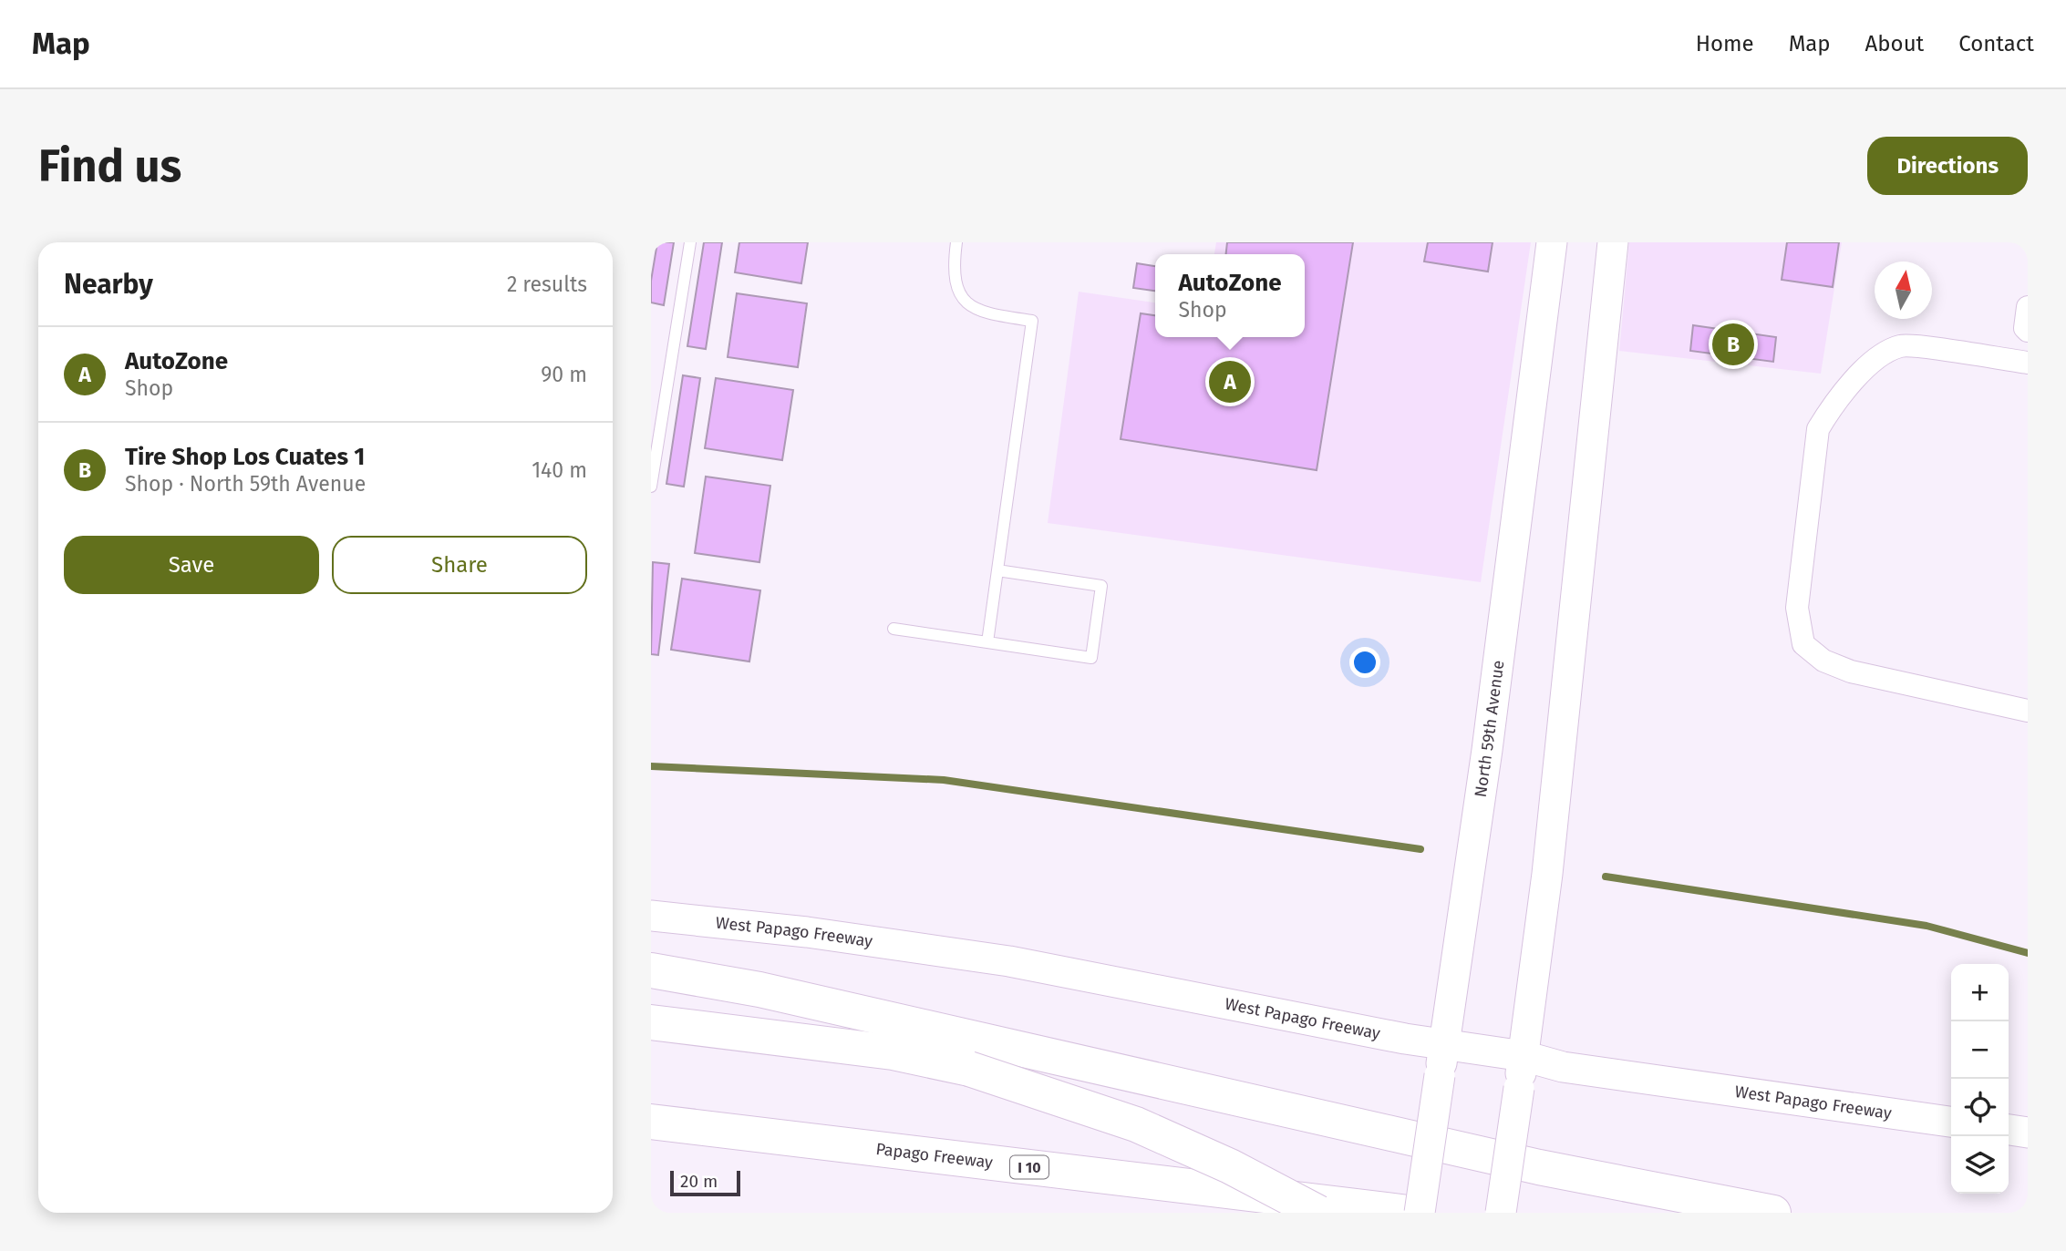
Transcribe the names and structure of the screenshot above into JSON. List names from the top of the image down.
{
  "streets": {
    "highway": ["Papago Freeway", "I 10"],
    "main road": ["North 59th Avenue", "West Papago Freeway"]
  },
  "crossings": [
    ["North 59th Avenue", "West Papago Freeway"]
  ],
  "scale_bar": "20 m",
  "north": "top",
  "page": {
    "header": "Map",
    "nav": [
      "Home",
      "Map",
      "About",
      "Contact"
    ],
    "buttons": [
      "Directions",
      ["Save", "Share"]
    ],
    "title": "Find us",
    "heading": ["Nearby", "2 results"],
    "popup": ["AutoZone", "Shop"],
    "pins": ["B", "A"],
    "list": [
      {
        "mark": "A",
        "name": "AutoZone",
        "note": "Shop",
        "value": "90 m"
      },
      {
        "mark": "B",
        "name": "Tire Shop Los Cuates 1",
        "note": "Shop · North 59th Avenue",
        "value": "140 m"
      }
    ],
    "map_buttons": ["+", "−"],
    "scale": "20 m"
  }
}
